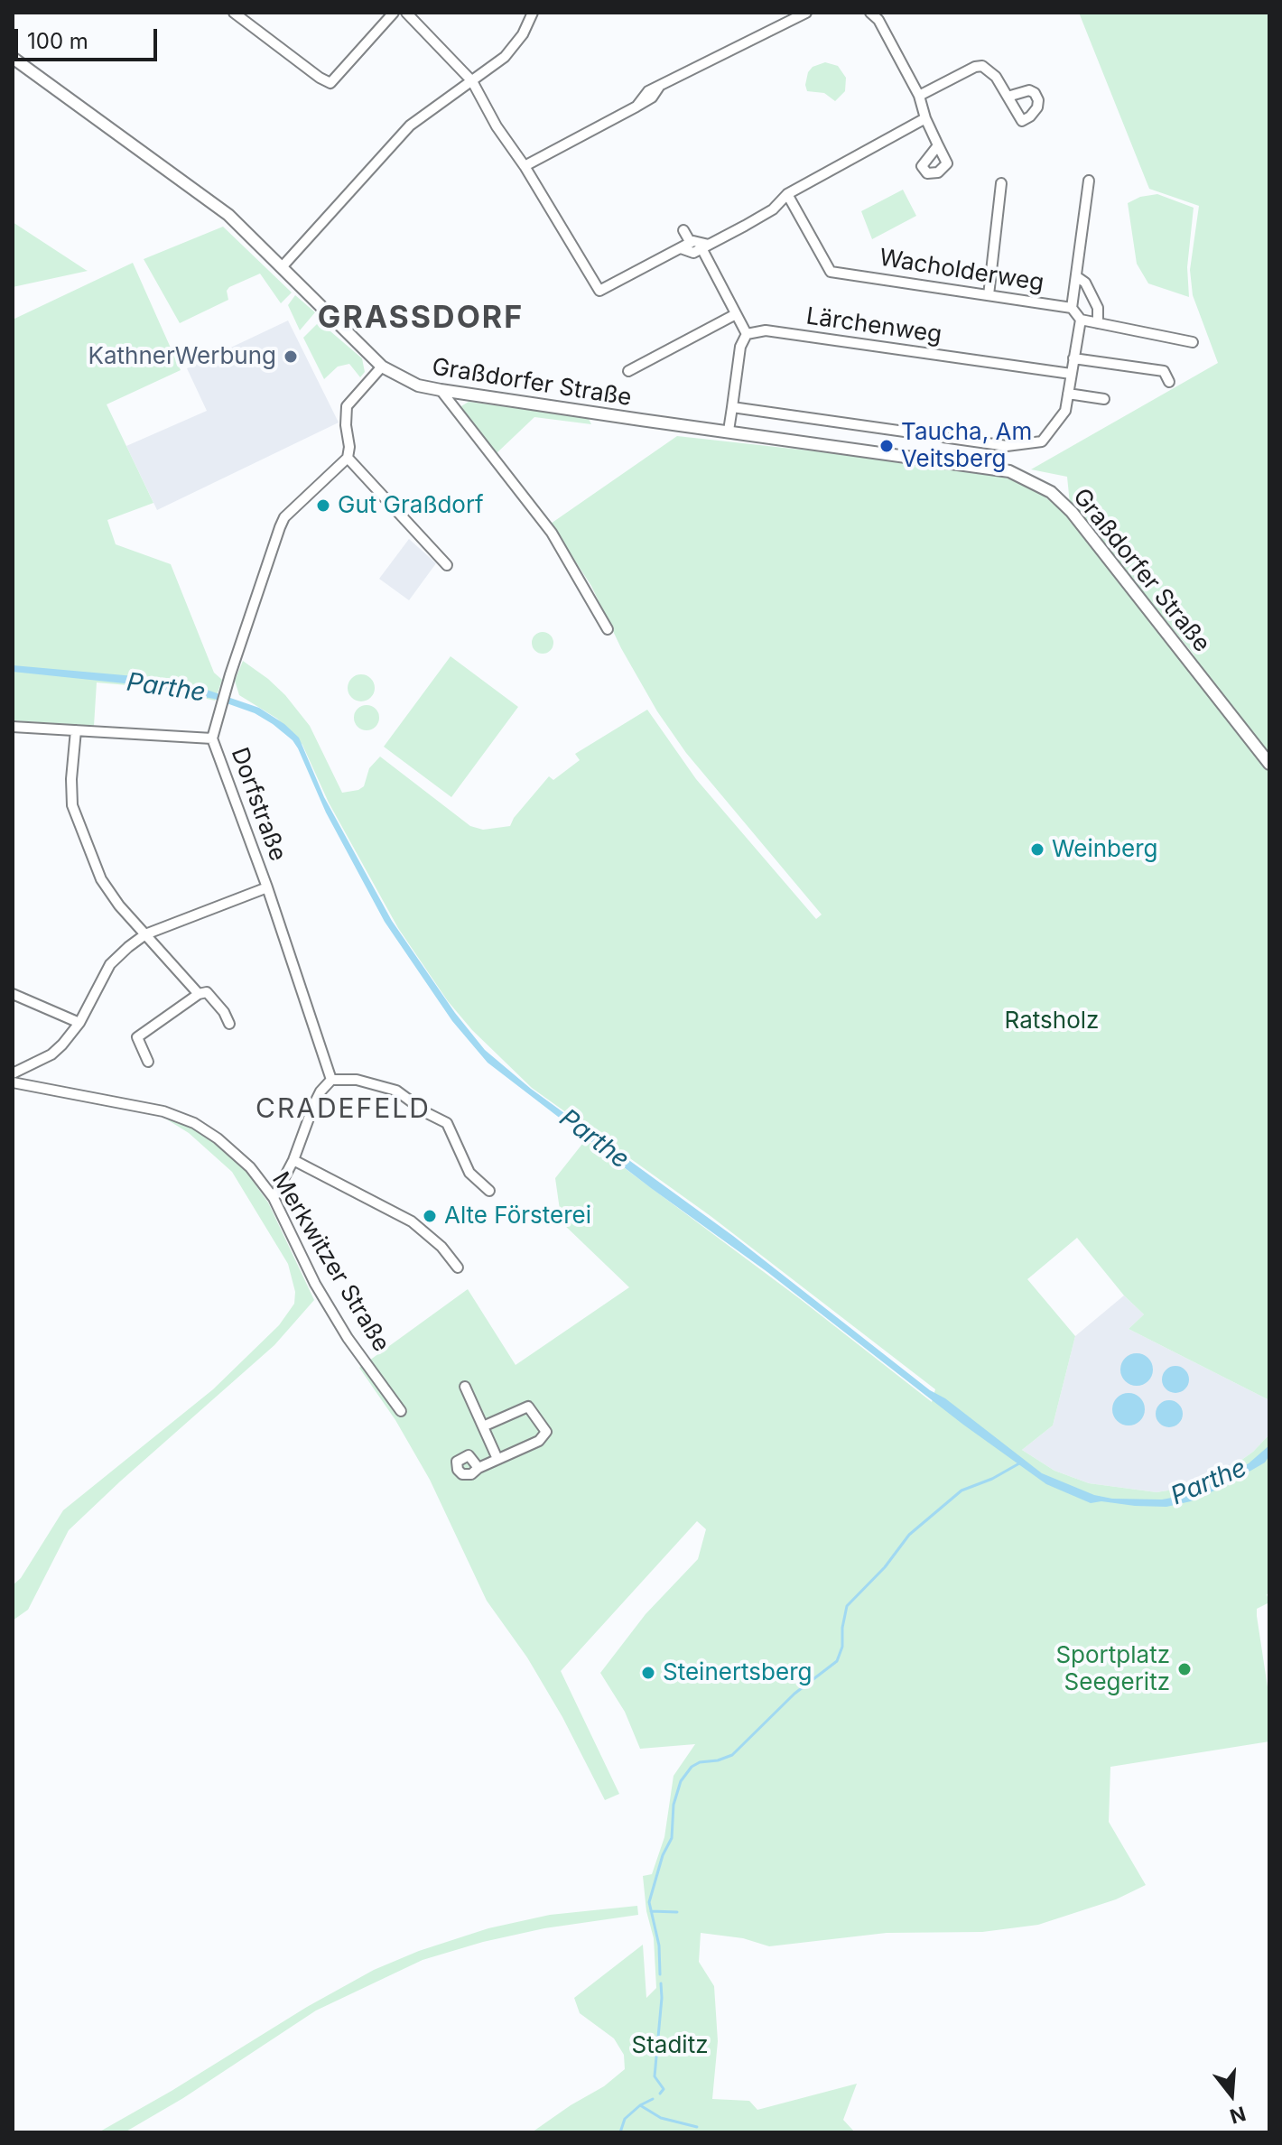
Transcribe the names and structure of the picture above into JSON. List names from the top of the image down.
{
  "streets": {
    "street": [
      "Wacholderweg",
      "Lärchenweg",
      "Graßdorfer Straße",
      "Dorfstraße",
      "Merkwitzer Straße"
    ]
  },
  "districts": ["GRASSDORF", "CRADEFELD"],
  "water": ["Parthe"],
  "parks": ["Ratsholz", "Staditz"],
  "places": [
    "KathnerWerbung",
    "Taucha, Am Veitsberg",
    "Gut Graßdorf",
    "Weinberg",
    "Alte Försterei",
    "Sportplatz Seegeritz",
    "Steinertsberg"
  ],
  "scale_bar": "100 m",
  "north": "bottom"
}
